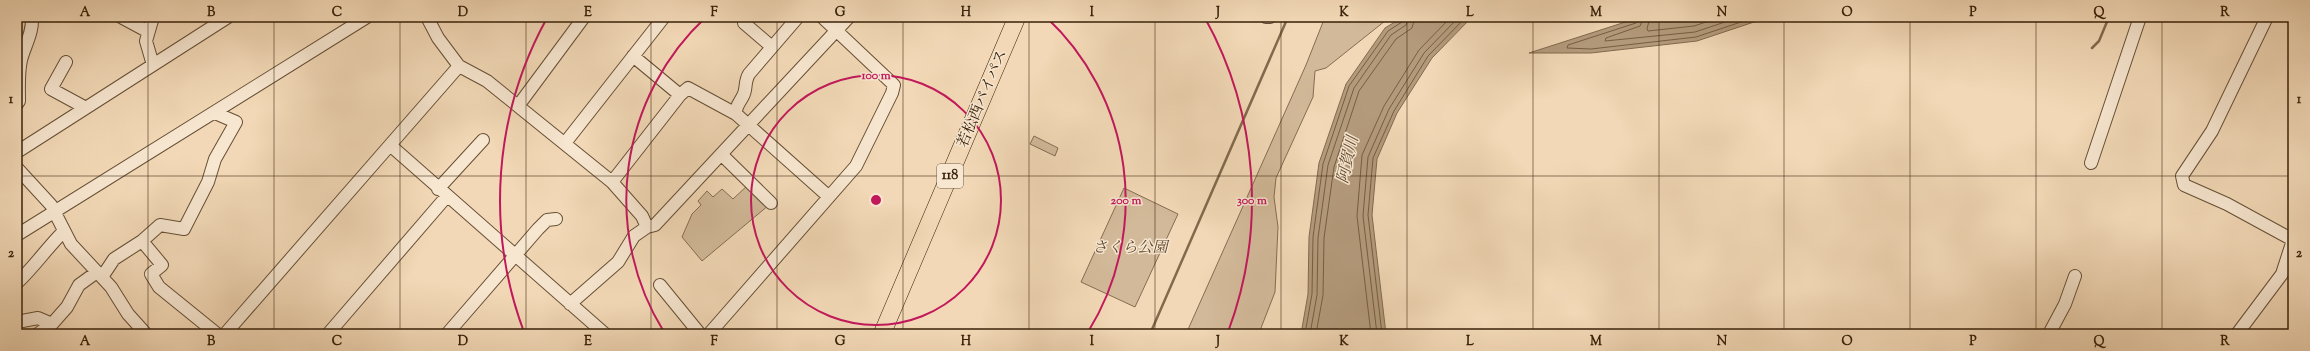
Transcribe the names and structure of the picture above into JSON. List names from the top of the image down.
{
  "streets": {
    "highway": ["若松西バイパス", "118"]
  },
  "water": ["阿賀川"],
  "parks": ["さくら公園"],
  "grid": {
    "columns": [
      "A",
      "B",
      "C",
      "D",
      "E",
      "F",
      "G",
      "H",
      "I",
      "J",
      "K",
      "L",
      "M",
      "N",
      "O",
      "P",
      "Q",
      "R"
    ],
    "rows": ["1", "2"]
  },
  "rings": ["100 m", "200 m", "300 m"]
}
